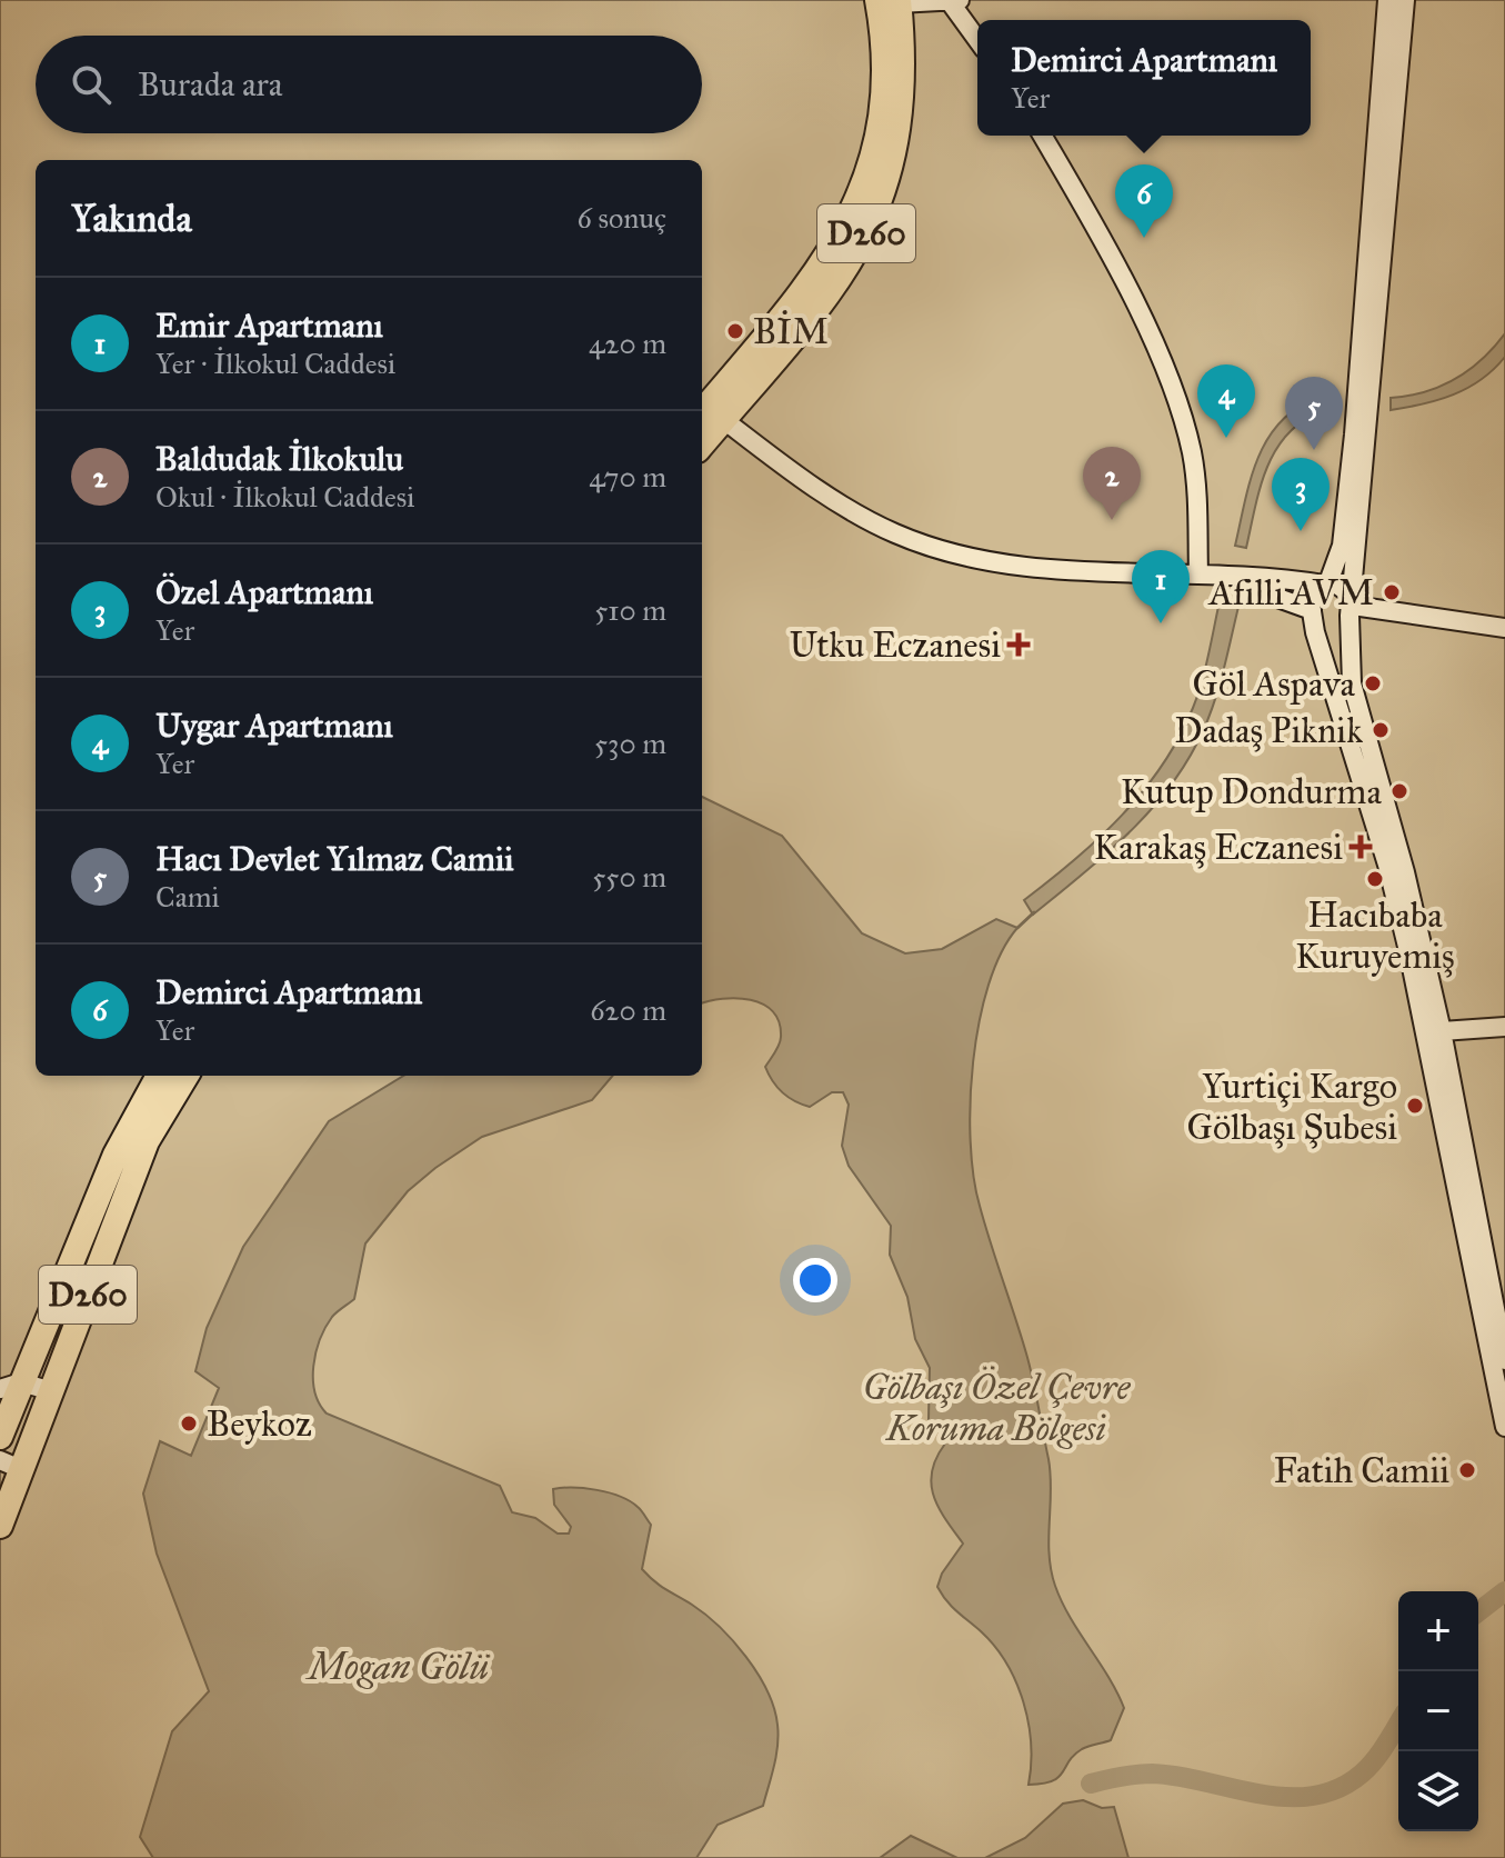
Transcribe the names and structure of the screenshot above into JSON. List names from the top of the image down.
{
  "streets": {
    "highway": ["D260"]
  },
  "water": ["Mogan Gölü"],
  "parks": ["Gölbaşı Özel Çevre Koruma Bölgesi"],
  "places": {
    "other": [
      "BİM",
      "Afilli AVM",
      "Göl Aspava",
      "Dadaş Piknik",
      "Kutup Dondurma",
      "Hacıbaba Kuruyemiş",
      "Yurtiçi Kargo Gölbaşı Şubesi",
      "Beykoz",
      "Fatih Camii"
    ],
    "health": ["Utku Eczanesi", "Karakaş Eczanesi"]
  },
  "page": {
    "popup": ["Demirci Apartmanı", "Yer"],
    "search": "Burada ara",
    "heading": ["Yakında", "6 sonuç"],
    "pins": [
      "6",
      "4",
      "5",
      "2",
      "3",
      "1"
    ],
    "list": [
      {
        "mark": "1",
        "name": "Emir Apartmanı",
        "note": "Yer · İlkokul Caddesi",
        "value": "420 m"
      },
      {
        "mark": "2",
        "name": "Baldudak İlkokulu",
        "note": "Okul · İlkokul Caddesi",
        "value": "470 m"
      },
      {
        "mark": "3",
        "name": "Özel Apartmanı",
        "note": "Yer",
        "value": "510 m"
      },
      {
        "mark": "4",
        "name": "Uygar Apartmanı",
        "note": "Yer",
        "value": "530 m"
      },
      {
        "mark": "5",
        "name": "Hacı Devlet Yılmaz Camii",
        "note": "Cami",
        "value": "550 m"
      },
      {
        "mark": "6",
        "name": "Demirci Apartmanı",
        "note": "Yer",
        "value": "620 m"
      }
    ],
    "map_buttons": ["+", "−"]
  }
}
